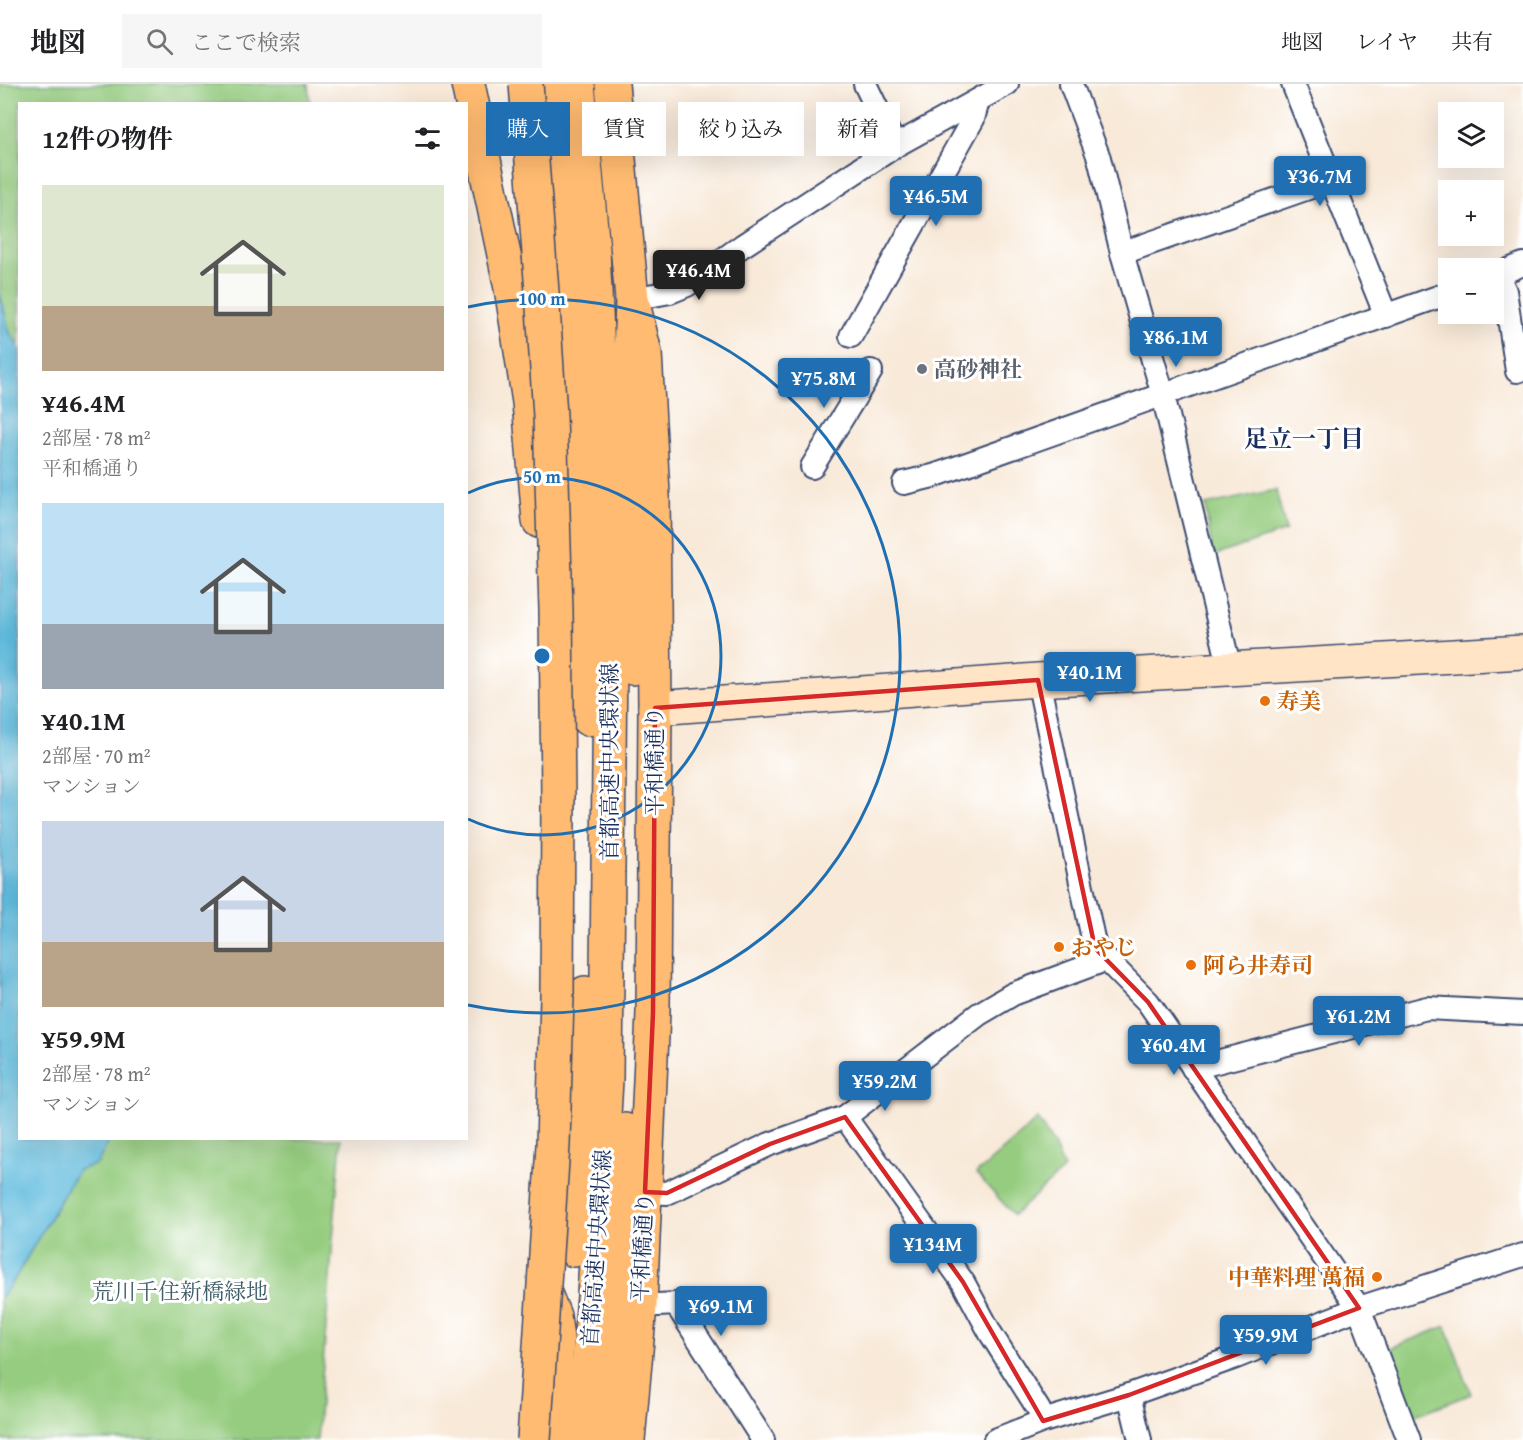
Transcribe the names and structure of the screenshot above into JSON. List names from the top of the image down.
{
  "streets": {
    "main road": ["平和橋通り", "首都高速中央環状線"]
  },
  "districts": ["足立一丁目"],
  "parks": ["荒川千住新橋緑地"],
  "places": [
    "高砂神社",
    "寿美",
    "おやじ",
    "阿ら井寿司",
    "中華料理 萬福"
  ],
  "page": {
    "header": "地図",
    "search": "ここで検索",
    "nav": ["地図", "レイヤ", "共有"],
    "map_buttons": ["+", "−"],
    "chip": [
      "購入",
      "賃貸",
      "絞り込み",
      "新着"
    ],
    "heading": "12件の物件",
    "price": [
      "¥36.7M",
      "¥46.5M",
      "¥46.4M",
      "¥86.1M",
      "¥75.8M",
      "¥40.1M",
      "¥61.2M",
      "¥60.4M",
      "¥59.2M",
      "¥134M",
      "¥69.1M",
      "¥59.9M"
    ],
    "list": [
      {
        "name": "¥46.4M",
        "note": "2部屋 · 78 m² · 平和橋通り"
      },
      {
        "name": "¥40.1M",
        "note": "2部屋 · 70 m² · マンション"
      },
      {
        "name": "¥59.9M",
        "note": "2部屋 · 78 m² · マンション"
      }
    ]
  },
  "rings": ["100 m", "50 m"]
}
